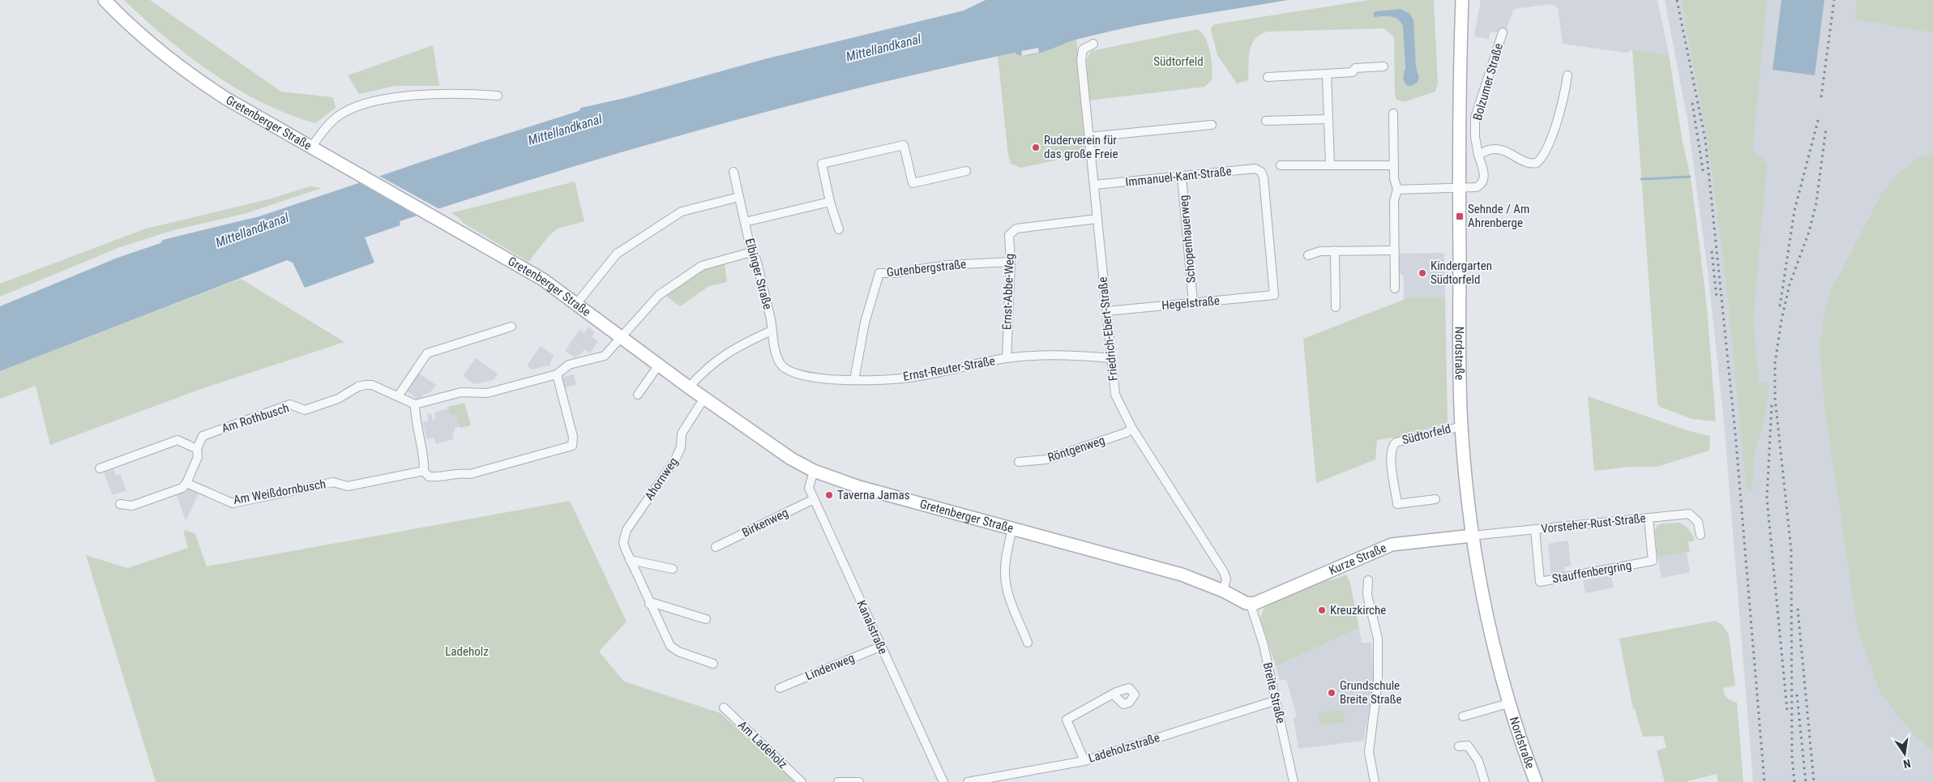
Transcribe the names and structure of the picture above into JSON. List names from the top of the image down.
{
  "streets": {
    "main road": ["Gretenberger Straße", "Nordstraße", "Kurze Straße"],
    "street": [
      "Bolzumer Straße",
      "Immanuel-Kant-Straße",
      "Schopenhauerweg",
      "Gutenbergstraße",
      "Elbinger Straße",
      "Ernst-Abbe-Weg",
      "Hegelstraße",
      "Friedrich-Ebert-Straße",
      "Ernst-Reuter-Straße",
      "Am Rothbusch",
      "Südtorfeld",
      "Röntgenweg",
      "Ahornweg",
      "Am Weißdornbusch",
      "Birkenweg",
      "Vorsteher-Rust-Straße",
      "Stauffenbergring",
      "Kanalstraße",
      "Lindenweg",
      "Breite Straße",
      "Am Ladeholz",
      "Ladeholzstraße"
    ]
  },
  "crossings": [
    ["Bolzumer Straße", "Nordstraße"],
    ["Gretenberger Straße", "Friedrich-Ebert-Straße"],
    ["Gretenberger Straße", "Ahornweg"],
    ["Gretenberger Straße", "Kurze Straße"],
    ["Gretenberger Straße", "Kanalstraße"],
    ["Gretenberger Straße", "Breite Straße"],
    ["Immanuel-Kant-Straße", "Schopenhauerweg"],
    ["Immanuel-Kant-Straße", "Hegelstraße"],
    ["Immanuel-Kant-Straße", "Friedrich-Ebert-Straße"],
    ["Schopenhauerweg", "Hegelstraße"],
    ["Gutenbergstraße", "Ernst-Abbe-Weg"],
    ["Gutenbergstraße", "Ernst-Reuter-Straße"],
    ["Elbinger Straße", "Ernst-Reuter-Straße"],
    ["Ernst-Abbe-Weg", "Friedrich-Ebert-Straße"],
    ["Ernst-Abbe-Weg", "Ernst-Reuter-Straße"],
    ["Hegelstraße", "Friedrich-Ebert-Straße"],
    ["Friedrich-Ebert-Straße", "Ernst-Reuter-Straße"],
    ["Friedrich-Ebert-Straße", "Röntgenweg"],
    ["Nordstraße", "Südtorfeld"],
    ["Nordstraße", "Vorsteher-Rust-Straße"],
    ["Nordstraße", "Kurze Straße"],
    ["Am Rothbusch", "Am Weißdornbusch"],
    ["Birkenweg", "Kanalstraße"],
    ["Vorsteher-Rust-Straße", "Kurze Straße"],
    ["Vorsteher-Rust-Straße", "Stauffenbergring"],
    ["Kurze Straße", "Breite Straße"],
    ["Kanalstraße", "Lindenweg"],
    ["Breite Straße", "Ladeholzstraße"]
  ],
  "water": ["Mittellandkanal"],
  "parks": ["Südtorfeld", "Ladeholz"],
  "places": {
    "other": [
      "Ruderverein für das große Freie",
      "Kindergarten Südtorfeld",
      "Taverna Jamas",
      "Kreuzkirche",
      "Grundschule Breite Straße"
    ],
    "transit": ["Sehnde / Am Ahrenberge"]
  },
  "north": "bottom"
}
